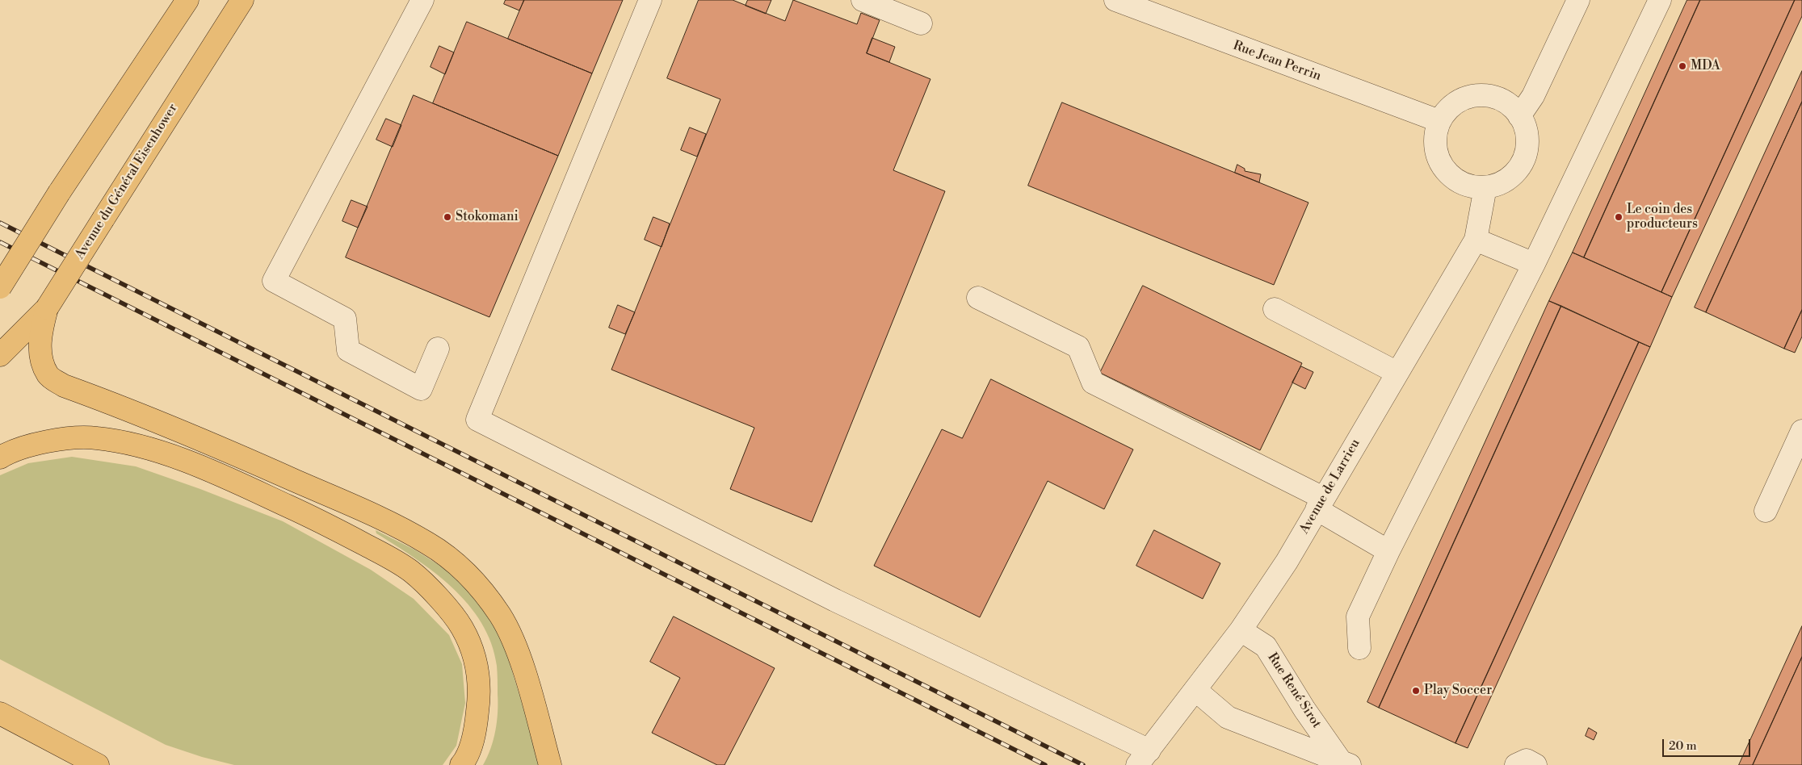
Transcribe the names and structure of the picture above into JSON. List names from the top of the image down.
{
  "streets": {
    "main road": ["Avenue du Général Eisenhower"],
    "street": ["Rue Jean Perrin", "Avenue de Larrieu", "Rue René Sirot"]
  },
  "crossings": [
    ["Rue Jean Perrin", "Avenue de Larrieu"],
    ["Avenue de Larrieu", "Rue René Sirot"]
  ],
  "places": [
    "MDA",
    "Stokomani",
    "Le coin des producteurs",
    "Play Soccer"
  ],
  "scale_bar": "20 m"
}
